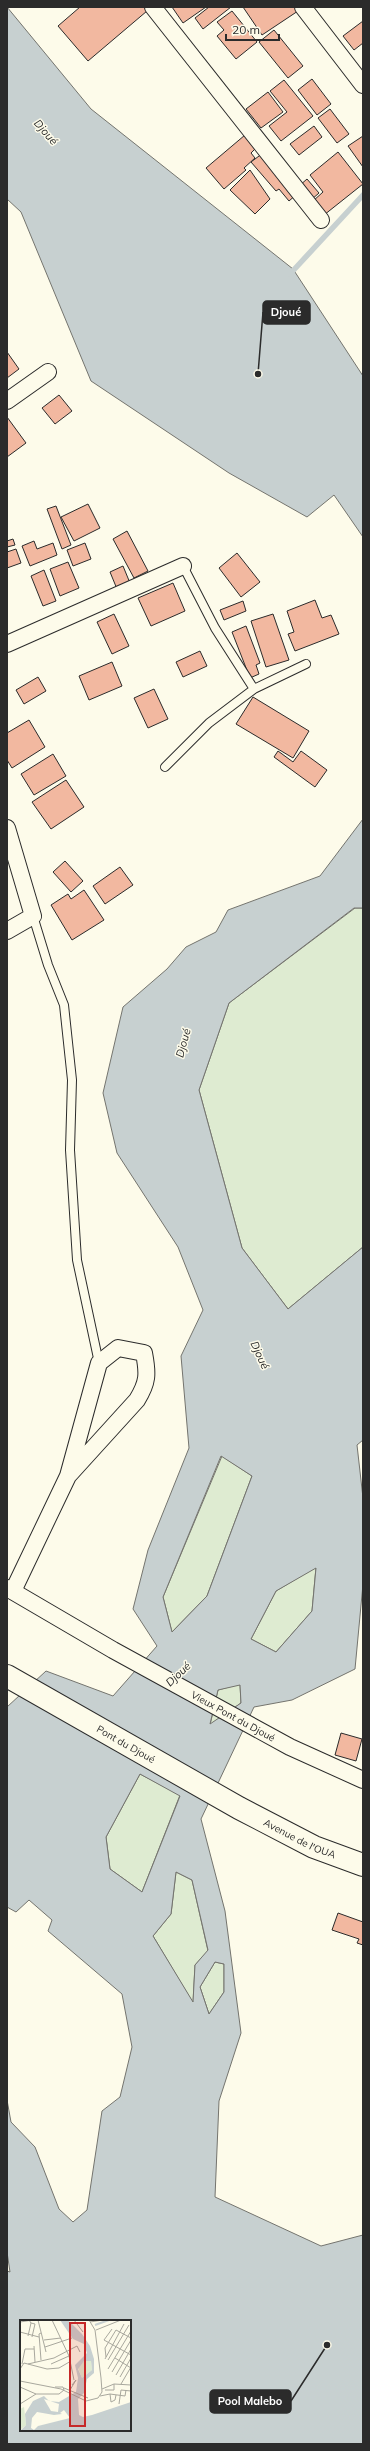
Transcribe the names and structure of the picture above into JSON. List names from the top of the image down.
{
  "streets": {
    "main road": ["Pont du Djoué", "Avenue de l'OUA"],
    "street": ["Vieux Pont du Djoué"]
  },
  "crossings": [
    ["Pont du Djoué", "Avenue de l'OUA"]
  ],
  "water": ["Djoué"],
  "places": ["Djoué", "Pool Malebo"],
  "scale_bar": "20 m"
}
